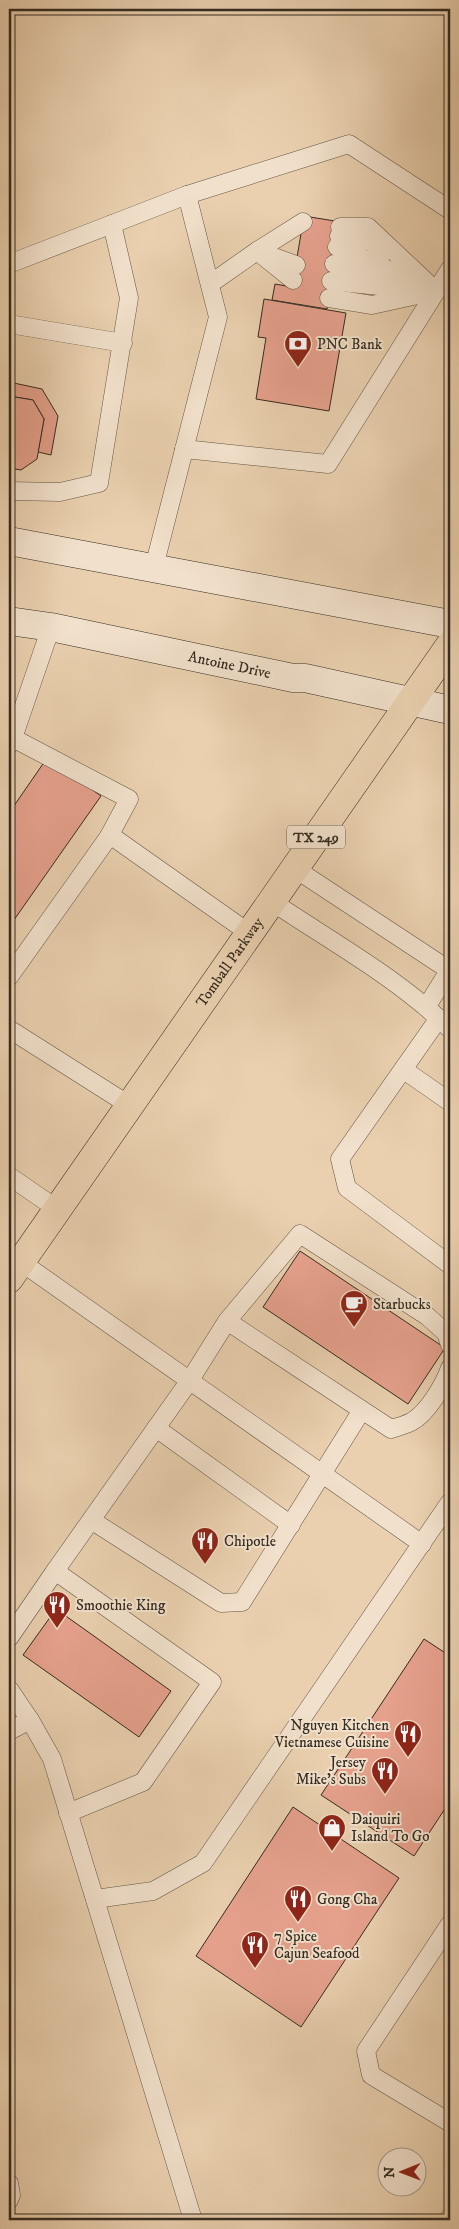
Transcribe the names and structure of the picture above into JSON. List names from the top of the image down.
{
  "streets": {
    "main road": ["Antoine Drive", "TX 249", "Tomball Parkway"]
  },
  "crossings": [
    ["Antoine Drive", "Tomball Parkway"]
  ],
  "places": {
    "bank": ["PNC Bank"],
    "cafe": ["Starbucks"],
    "restaurant": [
      "Chipotle",
      "Smoothie King",
      "Nguyen Kitchen Vietnamese Cuisine",
      "Jersey Mike's Subs",
      "Gong Cha",
      "7 Spice Cajun Seafood"
    ],
    "shop": ["Daiquiri Island To Go"]
  },
  "north": "left"
}
